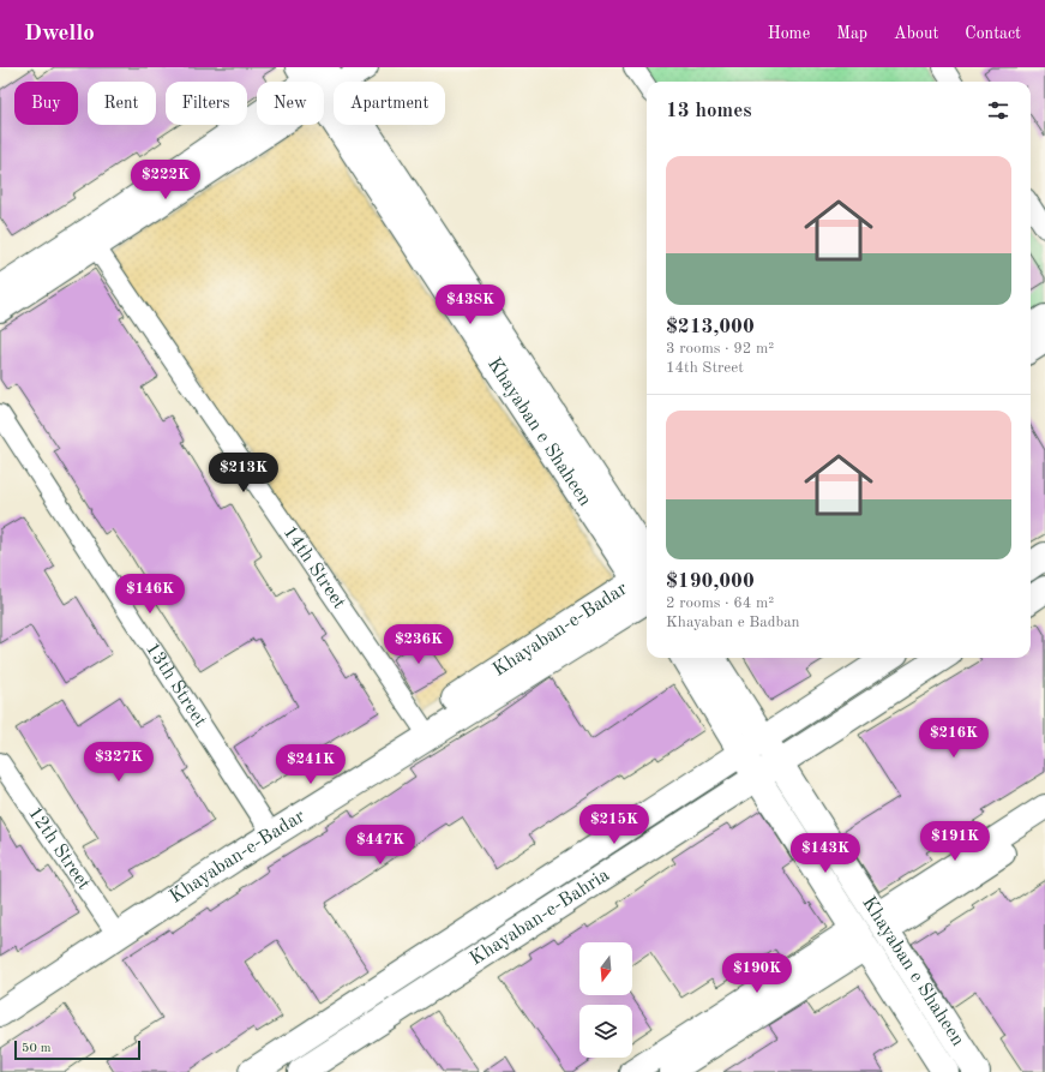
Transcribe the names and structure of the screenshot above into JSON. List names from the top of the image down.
{
  "streets": {
    "main road": ["Khayaban e Shaheen", "Khayaban-e-Badar", "Khayaban-e-Bahria"],
    "street": ["14th Street", "13th Street", "12th Street"]
  },
  "crossings": [
    ["Khayaban e Shaheen", "Khayaban-e-Badar"],
    ["Khayaban e Shaheen", "Khayaban-e-Bahria"],
    ["14th Street", "Khayaban-e-Badar"],
    ["Khayaban-e-Badar", "13th Street"],
    ["Khayaban-e-Badar", "12th Street"]
  ],
  "scale_bar": "50 m",
  "north": "bottom",
  "page": {
    "header": "Dwello",
    "nav": [
      "Home",
      "Map",
      "About",
      "Contact"
    ],
    "chip": [
      "Buy",
      "Rent",
      "Filters",
      "New",
      "Apartment"
    ],
    "heading": "13 homes",
    "list": [
      {
        "name": "$213,000",
        "note": "3 rooms · 92 m² · 14th Street"
      },
      {
        "name": "$190,000",
        "note": "2 rooms · 64 m² · Khayaban e Badban"
      }
    ],
    "price": [
      "$222K",
      "$438K",
      "$213K",
      "$146K",
      "$236K",
      "$216K",
      "$327K",
      "$241K",
      "$215K",
      "$191K",
      "$447K",
      "$143K",
      "$190K"
    ],
    "scale": "50 m"
  }
}
